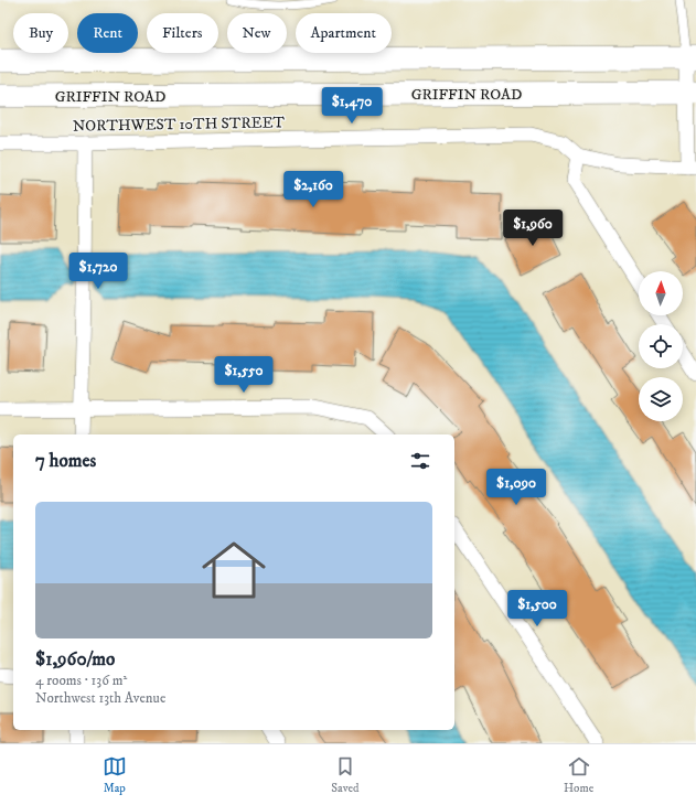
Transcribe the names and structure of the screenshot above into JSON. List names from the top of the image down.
{
  "streets": {
    "main road": ["GRIFFIN ROAD"],
    "street": ["NORTHWEST 10TH STREET"]
  },
  "north": "top",
  "page": {
    "chip": [
      "Buy",
      "Rent",
      "Filters",
      "New",
      "Apartment"
    ],
    "price": [
      "$1,470",
      "$2,160",
      "$1,960",
      "$1,720",
      "$1,550",
      "$1,090",
      "$1,500"
    ],
    "heading": "7 homes",
    "list": [
      {
        "name": "$1,960/mo",
        "note": "4 rooms · 136 m² · Northwest 13th Avenue"
      }
    ],
    "tabs": ["Map", "Saved", "Home"]
  }
}
